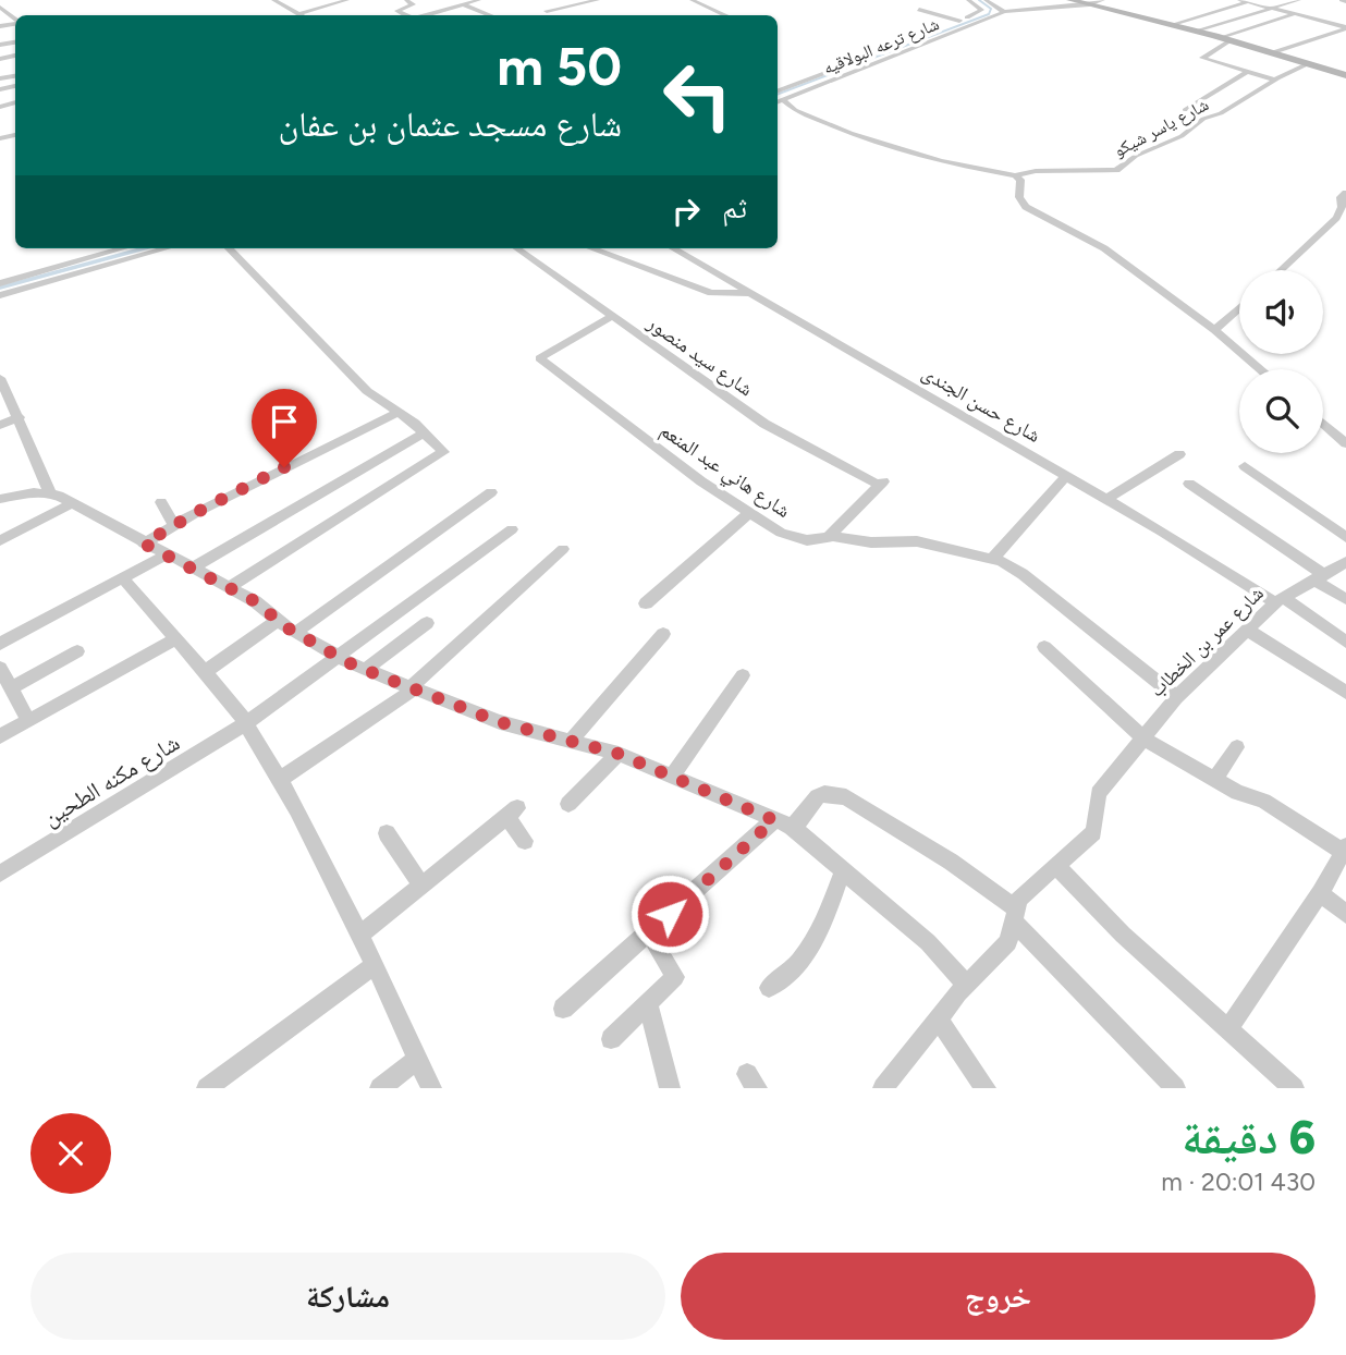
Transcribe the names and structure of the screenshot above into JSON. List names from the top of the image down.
{
  "streets": {
    "street": [
      "شارع ترعه البولاقيه",
      "شارع ياسر شيكو",
      "شارع سيد منصور",
      "شارع حسن الجندى",
      "شارع هاني عبد المنعم",
      "شارع عمر بن الخطاب",
      "شارع مكنه الطحين"
    ]
  },
  "crossings": [
    ["شارع ترعه البولاقيه", "شارع ياسر شيكو"],
    ["شارع سيد منصور", "شارع هاني عبد المنعم"],
    ["شارع حسن الجندى", "شارع عمر بن الخطاب"],
    ["شارع هاني عبد المنعم", "شارع عمر بن الخطاب"]
  ],
  "page": {
    "turn": ["50 m", "شارع مسجد عثمان بن عفان"],
    "then": "ثم",
    "heading": ["6 دقيقة", "430 m · 20:01"],
    "buttons": ["خروج", "مشاركة"]
  }
}
